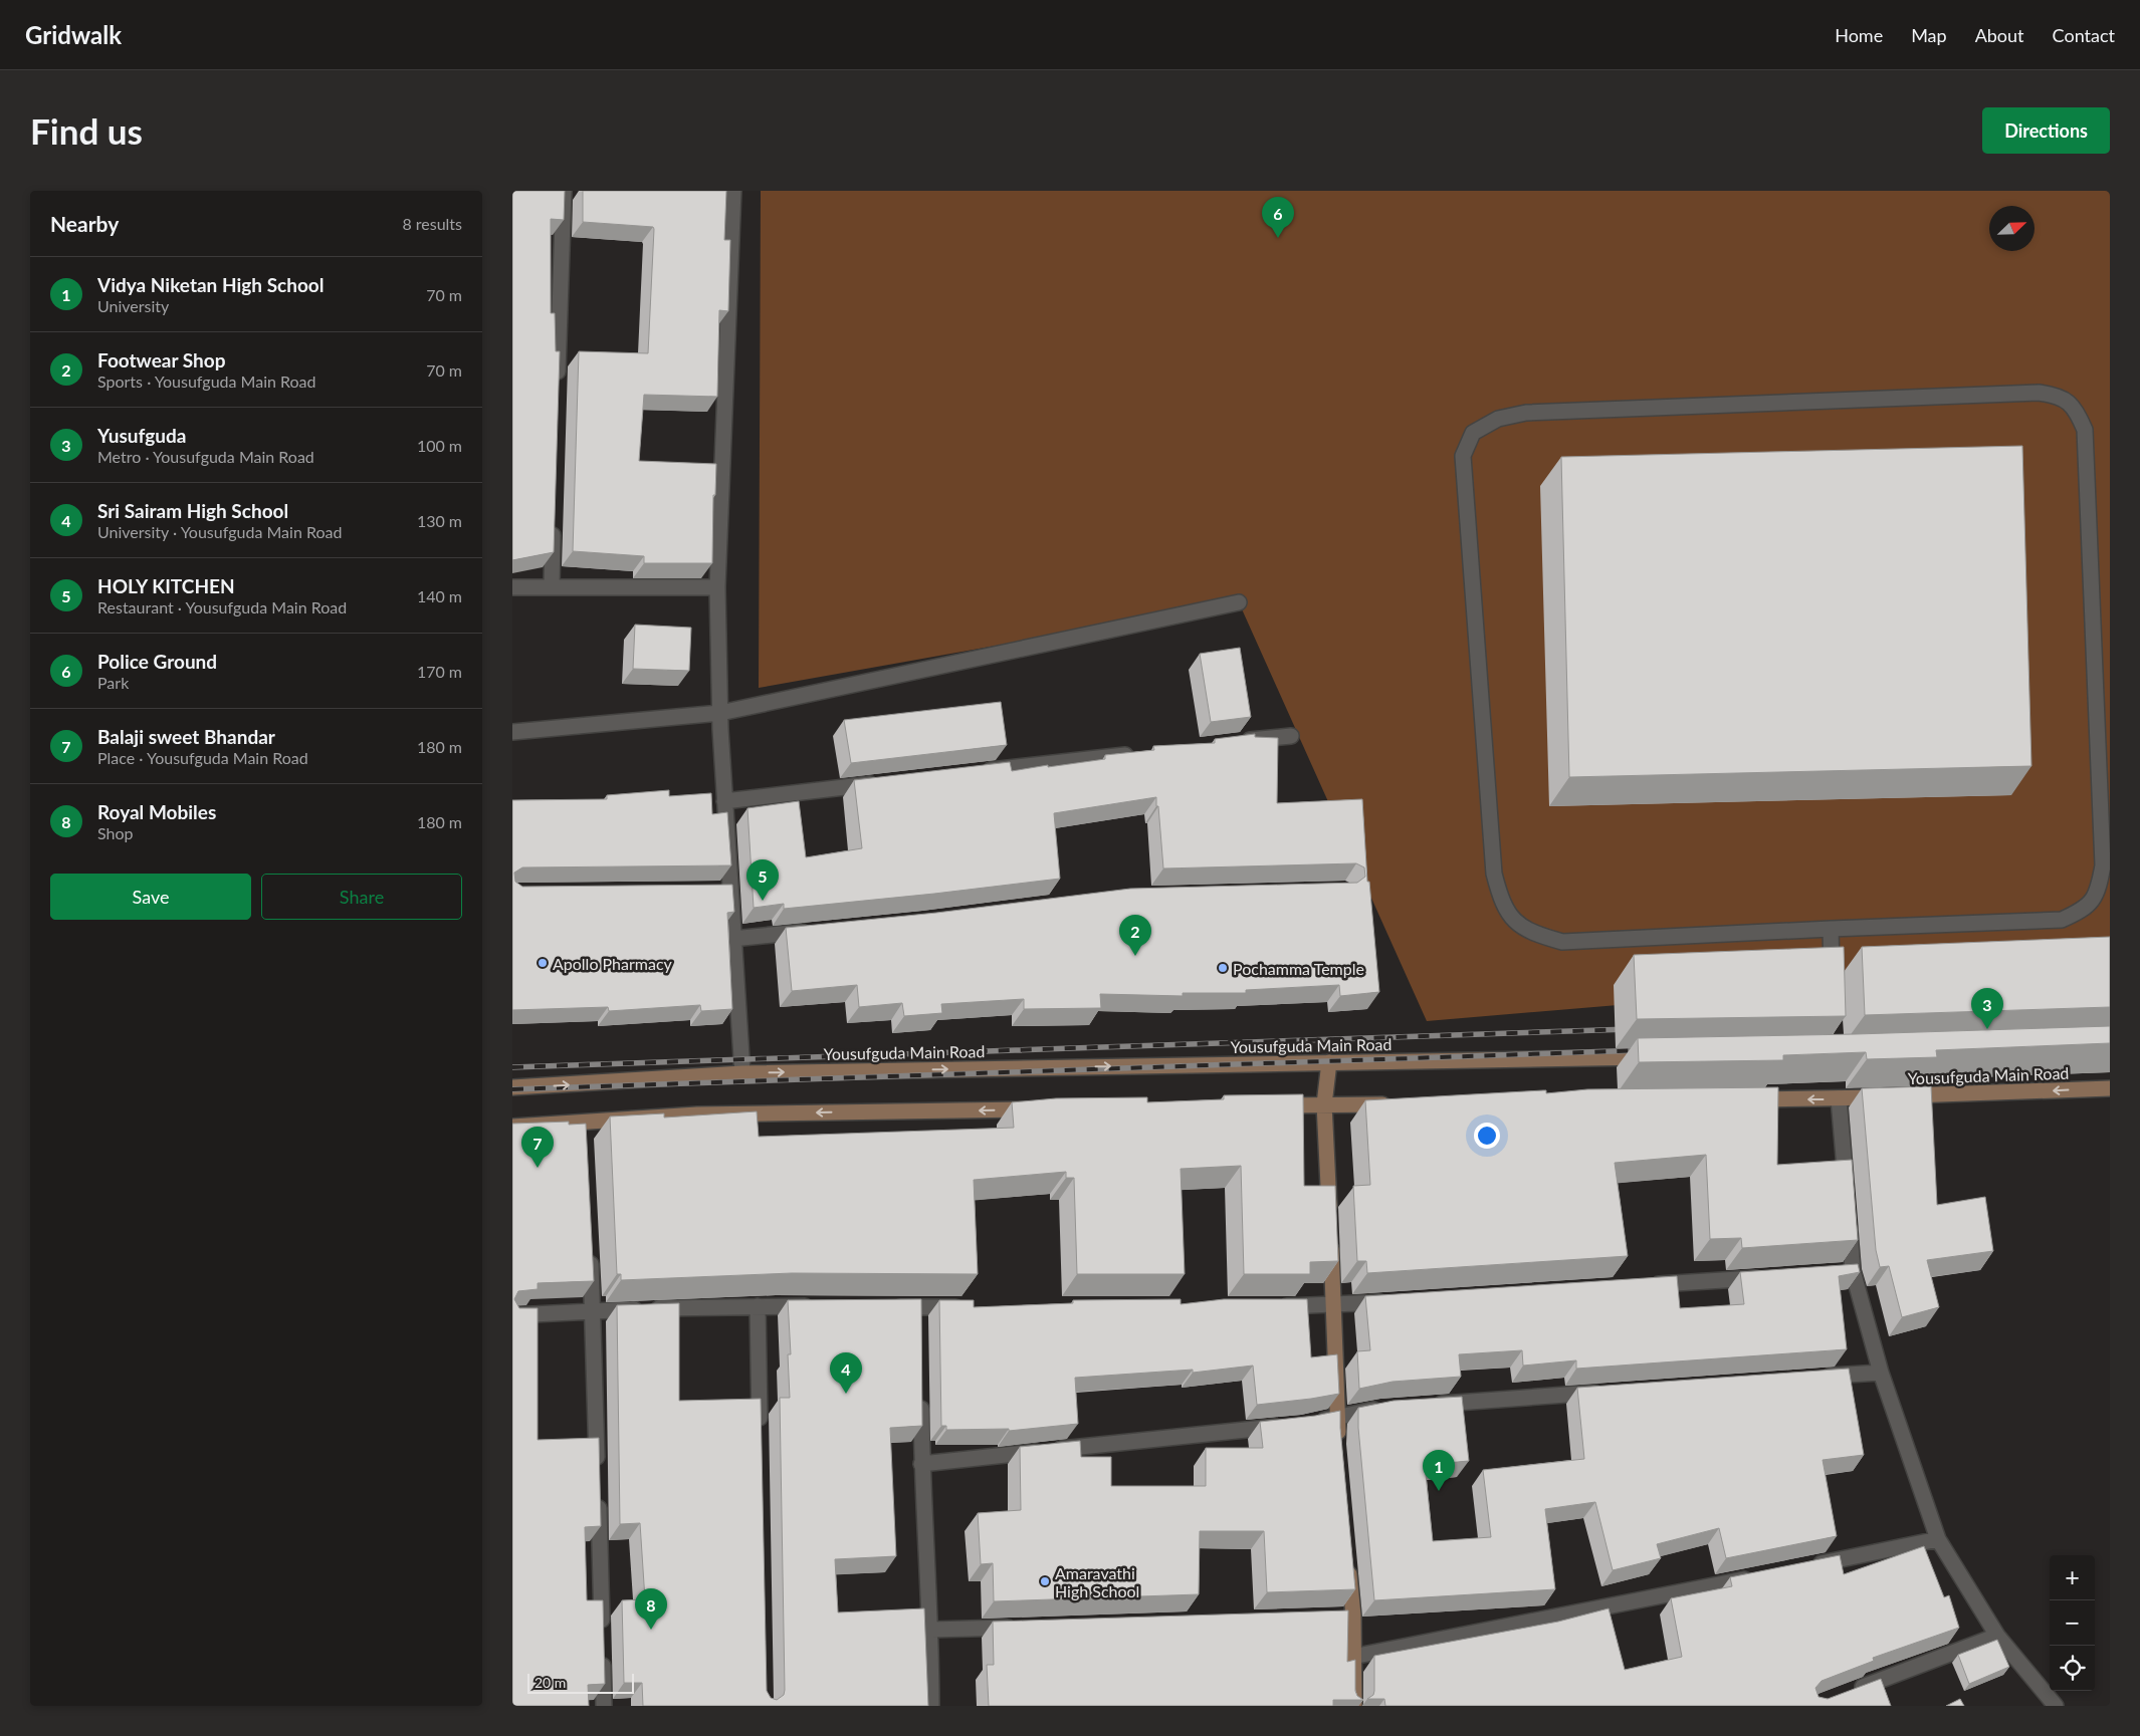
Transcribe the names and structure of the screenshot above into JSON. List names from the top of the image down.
{
  "streets": {
    "main road": ["Yousufguda Main Road"]
  },
  "places": ["Apollo Pharmacy", "Pochamma Temple", "Amaravathi High School"],
  "scale_bar": "20 m",
  "north": "top right",
  "page": {
    "header": "Gridwalk",
    "nav": [
      "Home",
      "Map",
      "About",
      "Contact"
    ],
    "buttons": [
      "Directions",
      ["Save", "Share"]
    ],
    "title": "Find us",
    "heading": ["Nearby", "8 results"],
    "pins": [
      "6",
      "5",
      "2",
      "3",
      "7",
      "4",
      "1",
      "8"
    ],
    "list": [
      {
        "mark": "1",
        "name": "Vidya Niketan High School",
        "note": "University",
        "value": "70 m"
      },
      {
        "mark": "2",
        "name": "Footwear Shop",
        "note": "Sports · Yousufguda Main Road",
        "value": "70 m"
      },
      {
        "mark": "3",
        "name": "Yusufguda",
        "note": "Metro · Yousufguda Main Road",
        "value": "100 m"
      },
      {
        "mark": "4",
        "name": "Sri Sairam High School",
        "note": "University · Yousufguda Main Road",
        "value": "130 m"
      },
      {
        "mark": "5",
        "name": "HOLY KITCHEN",
        "note": "Restaurant · Yousufguda Main Road",
        "value": "140 m"
      },
      {
        "mark": "6",
        "name": "Police Ground",
        "note": "Park",
        "value": "170 m"
      },
      {
        "mark": "7",
        "name": "Balaji sweet Bhandar",
        "note": "Place · Yousufguda Main Road",
        "value": "180 m"
      },
      {
        "mark": "8",
        "name": "Royal Mobiles",
        "note": "Shop",
        "value": "180 m"
      }
    ],
    "map_buttons": ["+", "−"],
    "scale": "20 m"
  }
}
